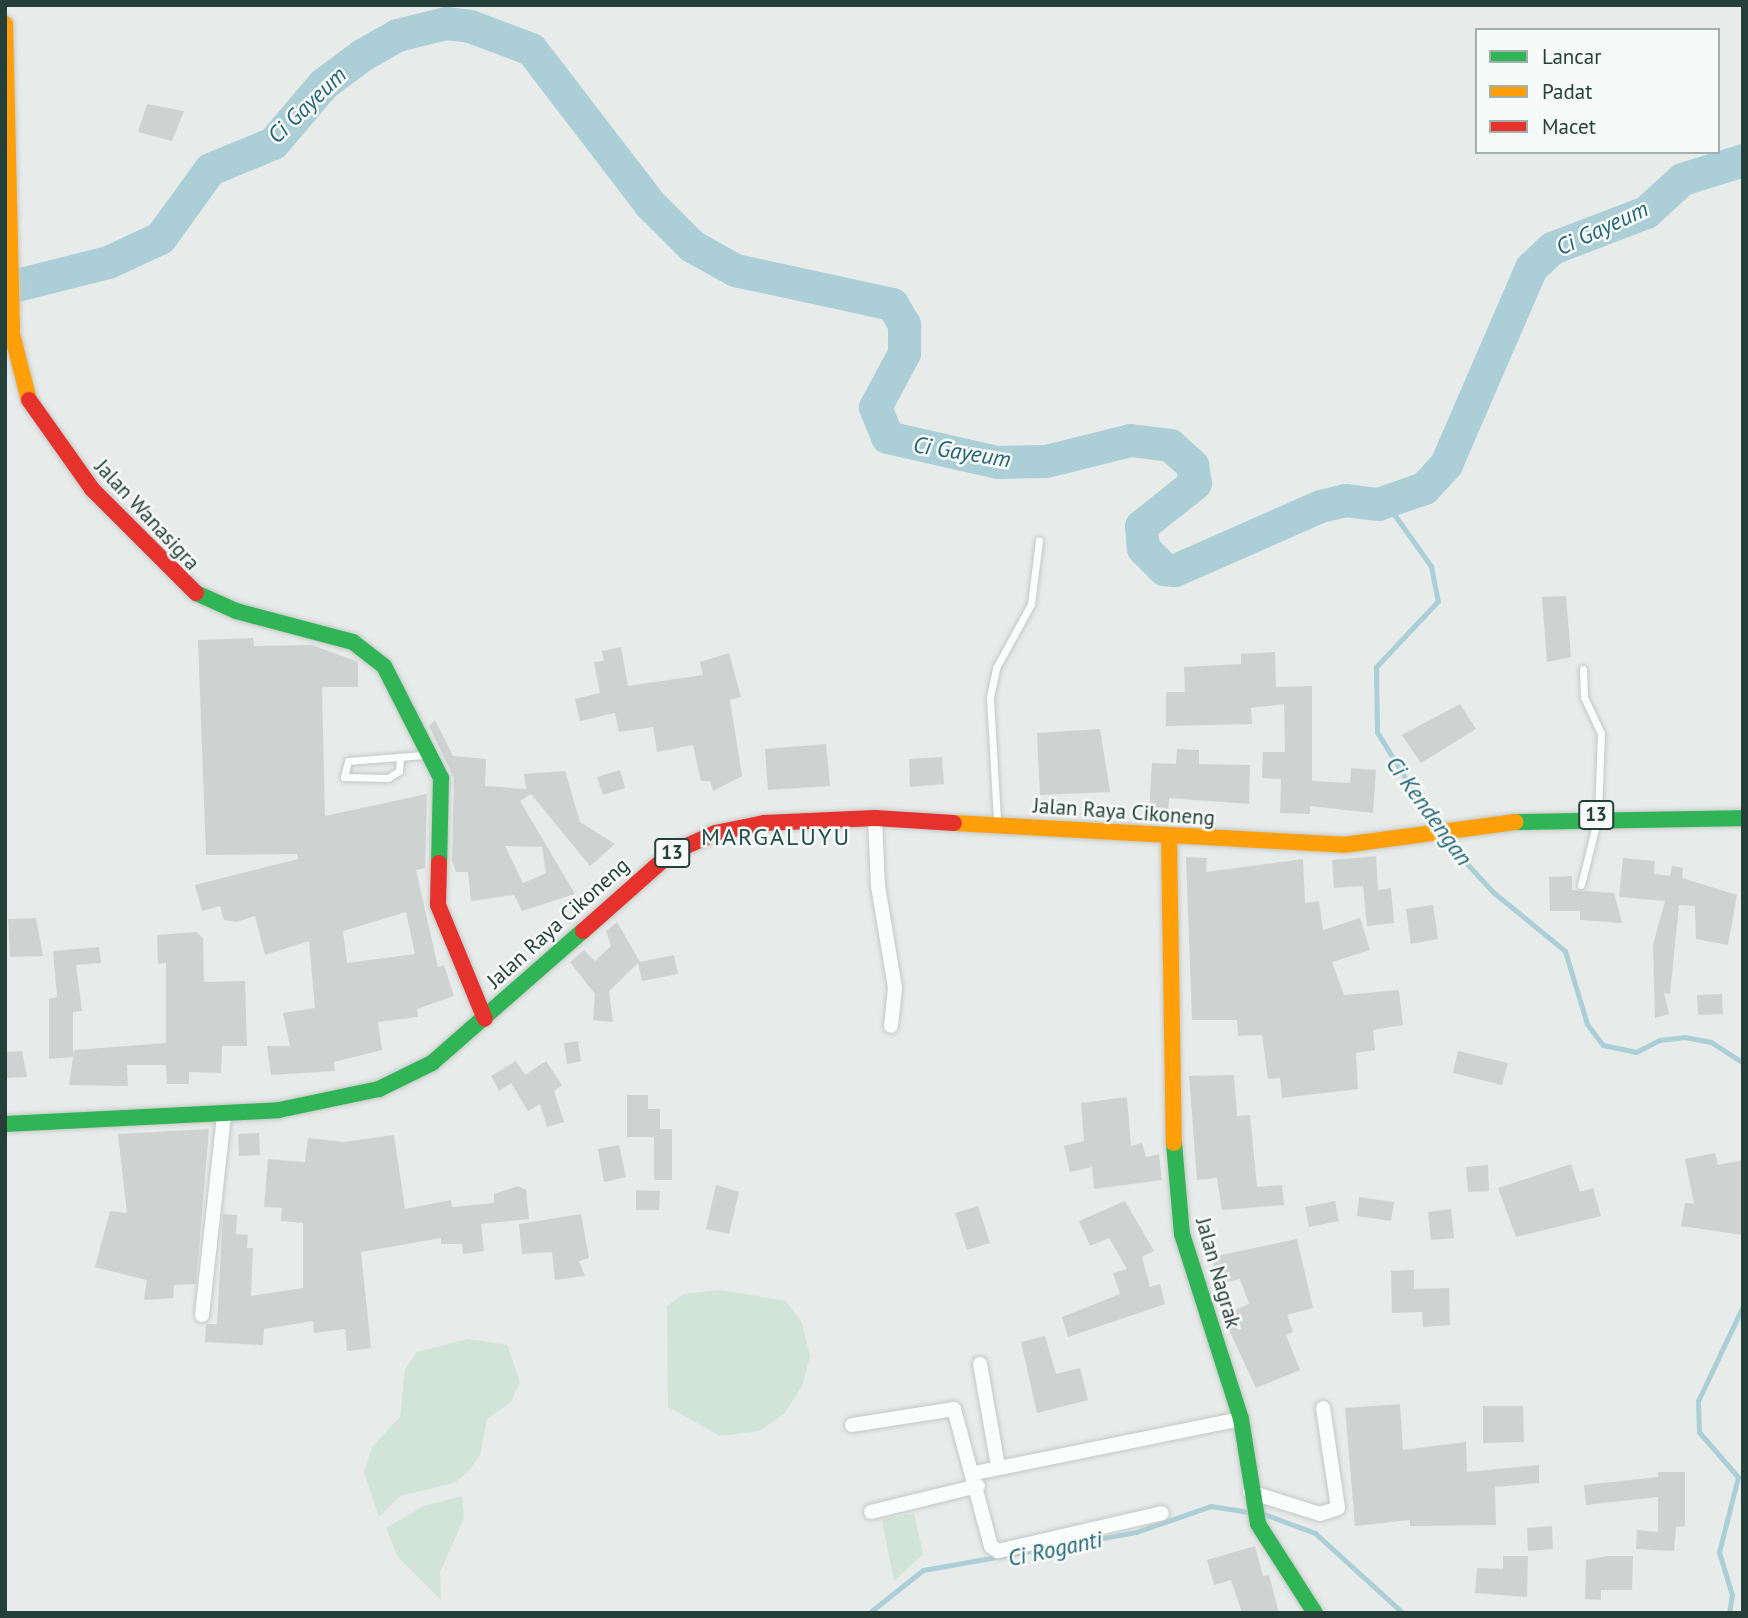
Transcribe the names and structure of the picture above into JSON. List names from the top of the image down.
{
  "streets": {
    "main road": [
      "Jalan Wanasigra",
      "Jalan Raya Cikoneng",
      "13",
      "Jalan Nagrak"
    ]
  },
  "crossings": [
    ["Jalan Wanasigra", "Jalan Raya Cikoneng"],
    ["Jalan Raya Cikoneng", "13"],
    ["Jalan Raya Cikoneng", "Jalan Nagrak"]
  ],
  "districts": ["MARGALUYU"],
  "water": ["Ci Gayeum", "Ci Kendengan", "Ci Roganti"],
  "legend": ["Lancar", "Padat", "Macet"]
}
